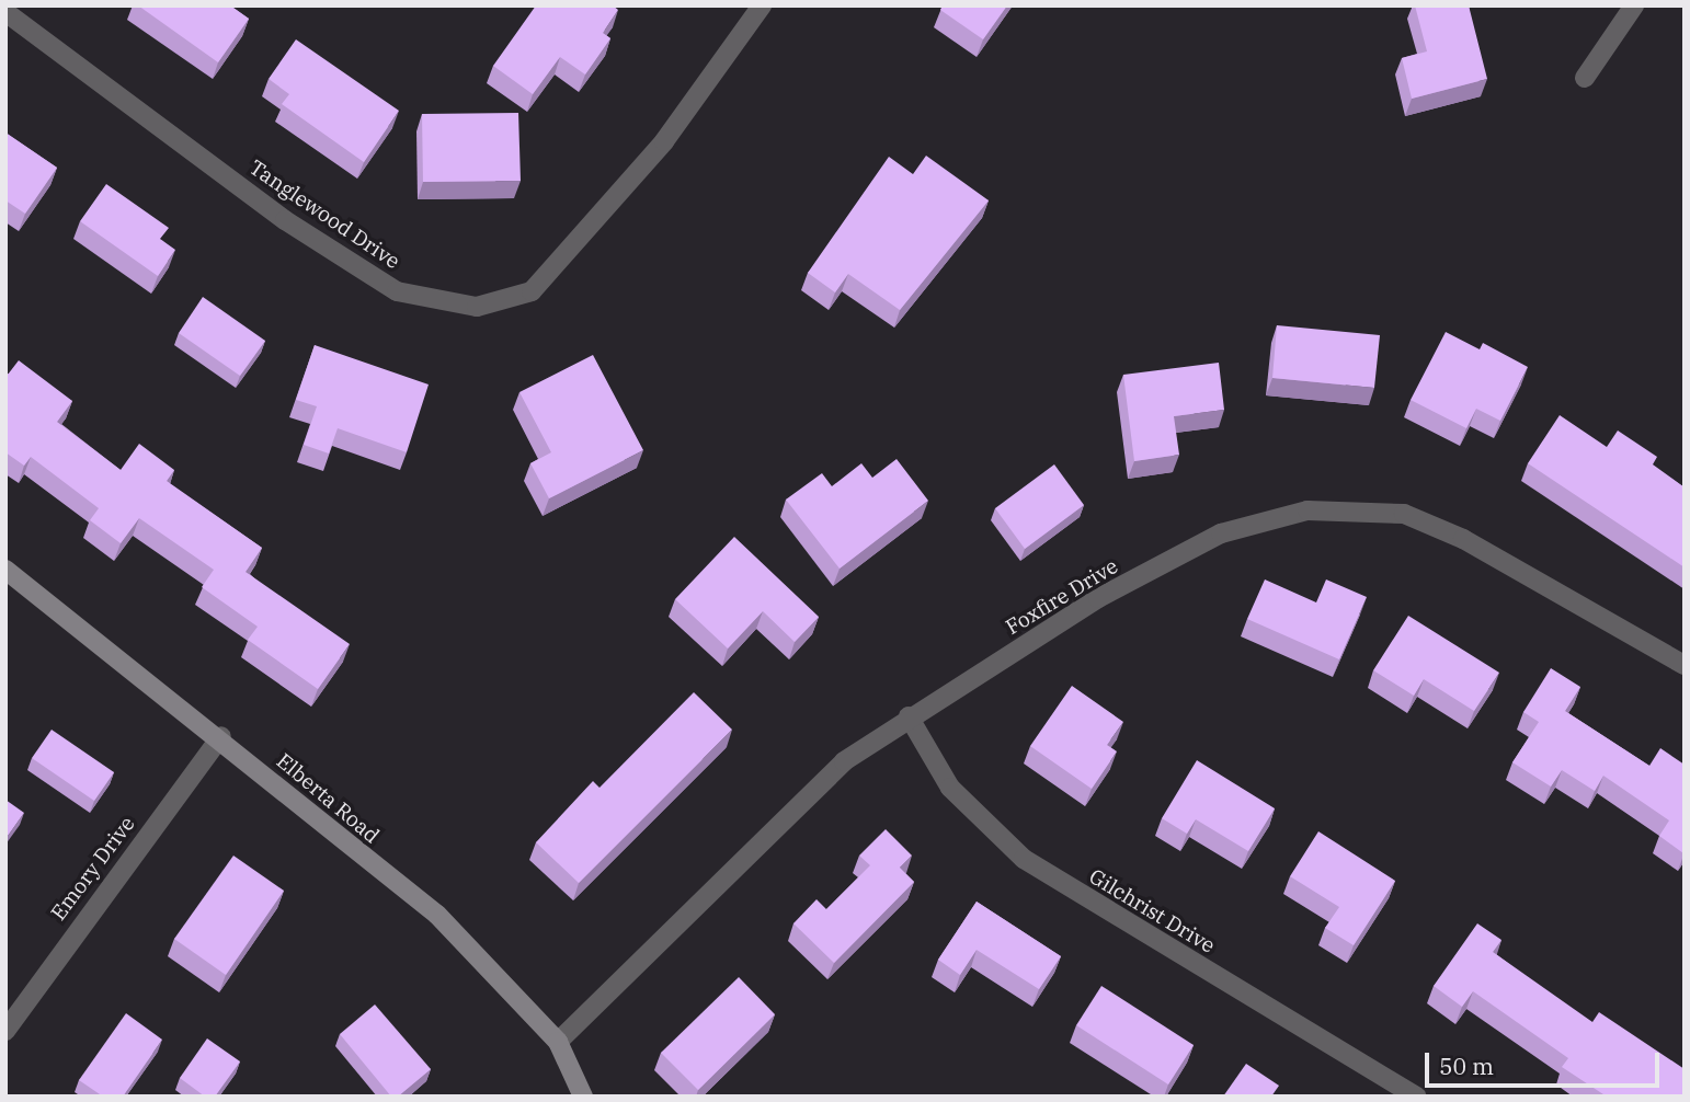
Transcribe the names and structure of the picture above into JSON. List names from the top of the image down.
{
  "streets": {
    "street": [
      "Tanglewood Drive",
      "Foxfire Drive",
      "Elberta Road",
      "Emory Drive",
      "Gilchrist Drive"
    ]
  },
  "crossings": [
    ["Foxfire Drive", "Elberta Road"],
    ["Foxfire Drive", "Gilchrist Drive"],
    ["Elberta Road", "Emory Drive"]
  ],
  "scale_bar": "50 m"
}
